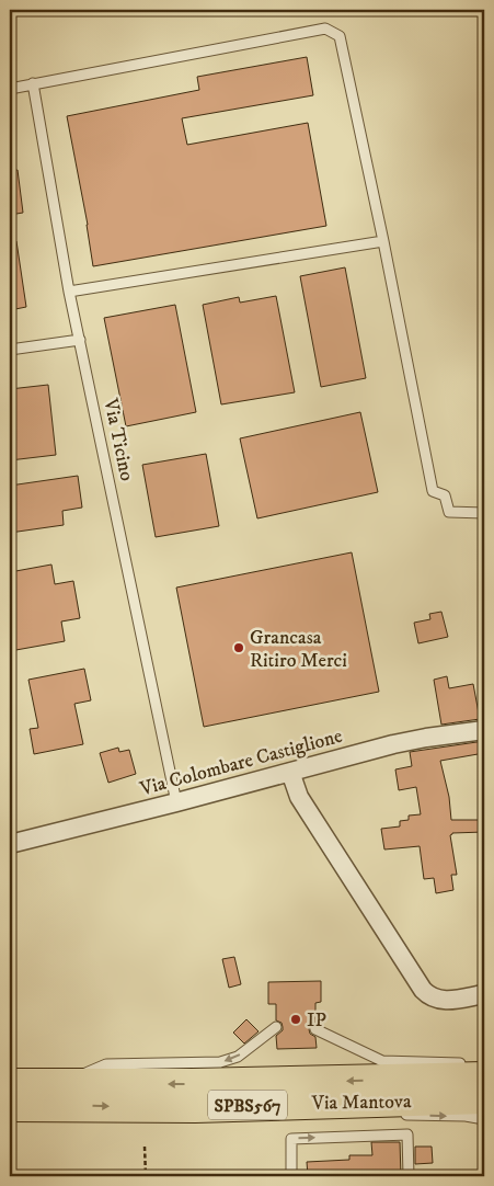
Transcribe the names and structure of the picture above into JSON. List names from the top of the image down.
{
  "streets": {
    "highway": ["Via Mantova", "SPBS567"],
    "street": ["Via Colombare Castiglione"],
    "lane": ["Via Ticino"]
  },
  "crossings": [
    ["Via Ticino", "Via Colombare Castiglione"]
  ],
  "places": ["Grancasa Ritiro Merci", "IP"]
}
